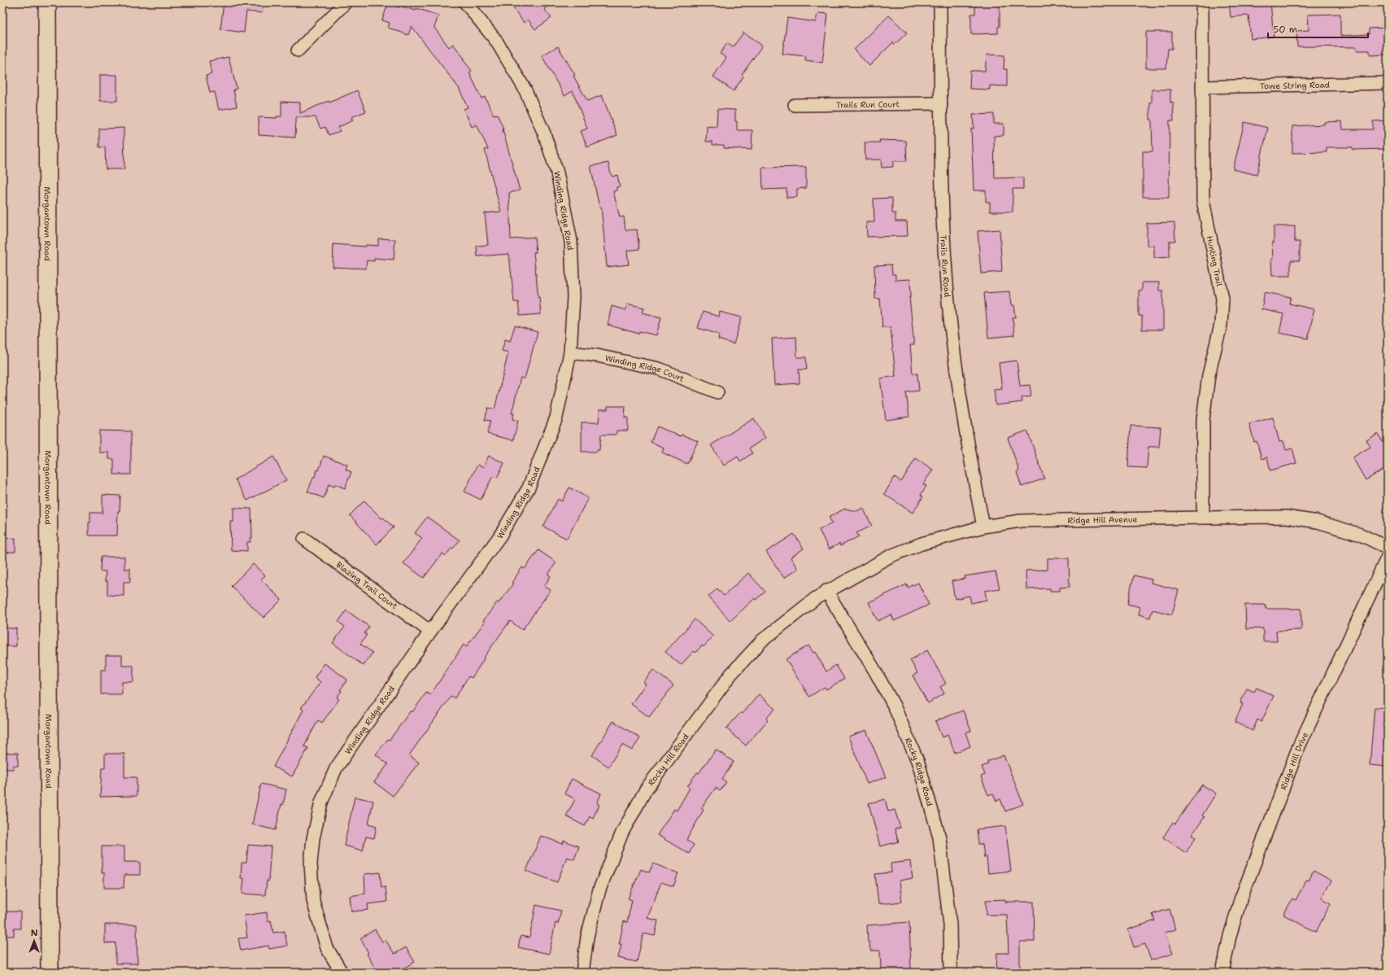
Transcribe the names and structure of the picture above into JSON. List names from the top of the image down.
{
  "streets": {
    "main road": ["Morgantown Road"],
    "street": [
      "Towe String Road",
      "Trails Run Court",
      "Winding Ridge Road",
      "Hunting Trail",
      "Trails Run Road",
      "Winding Ridge Court",
      "Ridge Hill Avenue",
      "Blazing Trail Court",
      "Rocky Hill Road",
      "Ridge Hill Drive",
      "Rocky Ridge Road"
    ]
  },
  "crossings": [
    ["Towe String Road", "Hunting Trail"],
    ["Trails Run Court", "Trails Run Road"],
    ["Winding Ridge Road", "Winding Ridge Court"],
    ["Winding Ridge Road", "Blazing Trail Court"],
    ["Hunting Trail", "Ridge Hill Avenue"],
    ["Trails Run Road", "Ridge Hill Avenue"],
    ["Ridge Hill Avenue", "Rocky Hill Road"],
    ["Ridge Hill Avenue", "Rocky Ridge Road"],
    ["Rocky Hill Road", "Rocky Ridge Road"]
  ],
  "scale_bar": "50 m",
  "north": "top"
}
